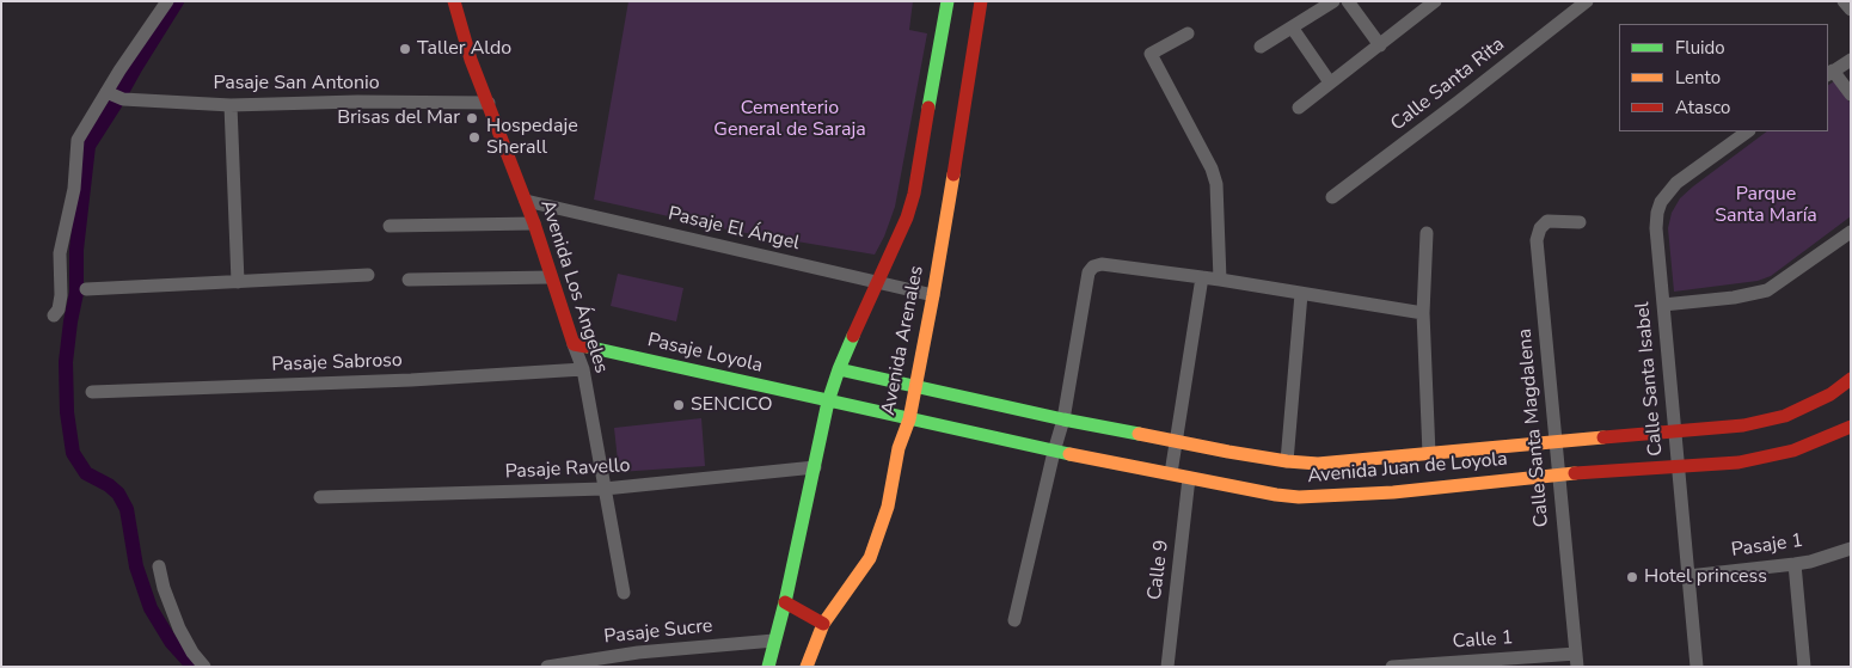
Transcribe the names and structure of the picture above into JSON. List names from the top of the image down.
{
  "streets": {
    "street": [
      "Pasaje San Antonio",
      "Calle Santa Rita",
      "Pasaje El Ángel",
      "Avenida Los Ángeles",
      "Avenida Arenales",
      "Pasaje Loyola",
      "Pasaje Sabroso",
      "Calle Santa Isabel",
      "Calle Santa Magdalena",
      "Avenida Juan de Loyola",
      "Pasaje Ravello",
      "Pasaje 1",
      "Calle 9",
      "Pasaje Sucre",
      "Calle 1"
    ]
  },
  "crossings": [
    ["Pasaje San Antonio", "Avenida Los Ángeles"],
    ["Pasaje El Ángel", "Avenida Los Ángeles"],
    ["Pasaje El Ángel", "Avenida Arenales"],
    ["Avenida Los Ángeles", "Pasaje Loyola"],
    ["Avenida Los Ángeles", "Pasaje Sabroso"],
    ["Avenida Los Ángeles", "Pasaje Ravello"],
    ["Avenida Arenales", "Pasaje Loyola"],
    ["Avenida Arenales", "Avenida Juan de Loyola"],
    ["Avenida Arenales", "Pasaje Ravello"],
    ["Avenida Arenales", "Pasaje Sucre"],
    ["Pasaje Loyola", "Avenida Juan de Loyola"],
    ["Calle Santa Isabel", "Avenida Juan de Loyola"],
    ["Calle Santa Isabel", "Pasaje 1"],
    ["Calle Santa Magdalena", "Avenida Juan de Loyola"],
    ["Calle Santa Magdalena", "Calle 1"],
    ["Avenida Juan de Loyola", "Calle 9"]
  ],
  "parks": ["Cementerio General de Saraja", "Parque Santa María"],
  "places": [
    "Taller Aldo",
    "Brisas del Mar",
    "Hospedaje Sherall",
    "SENCICO",
    "Hotel princess"
  ],
  "legend": ["Fluido", "Lento", "Atasco"]
}
